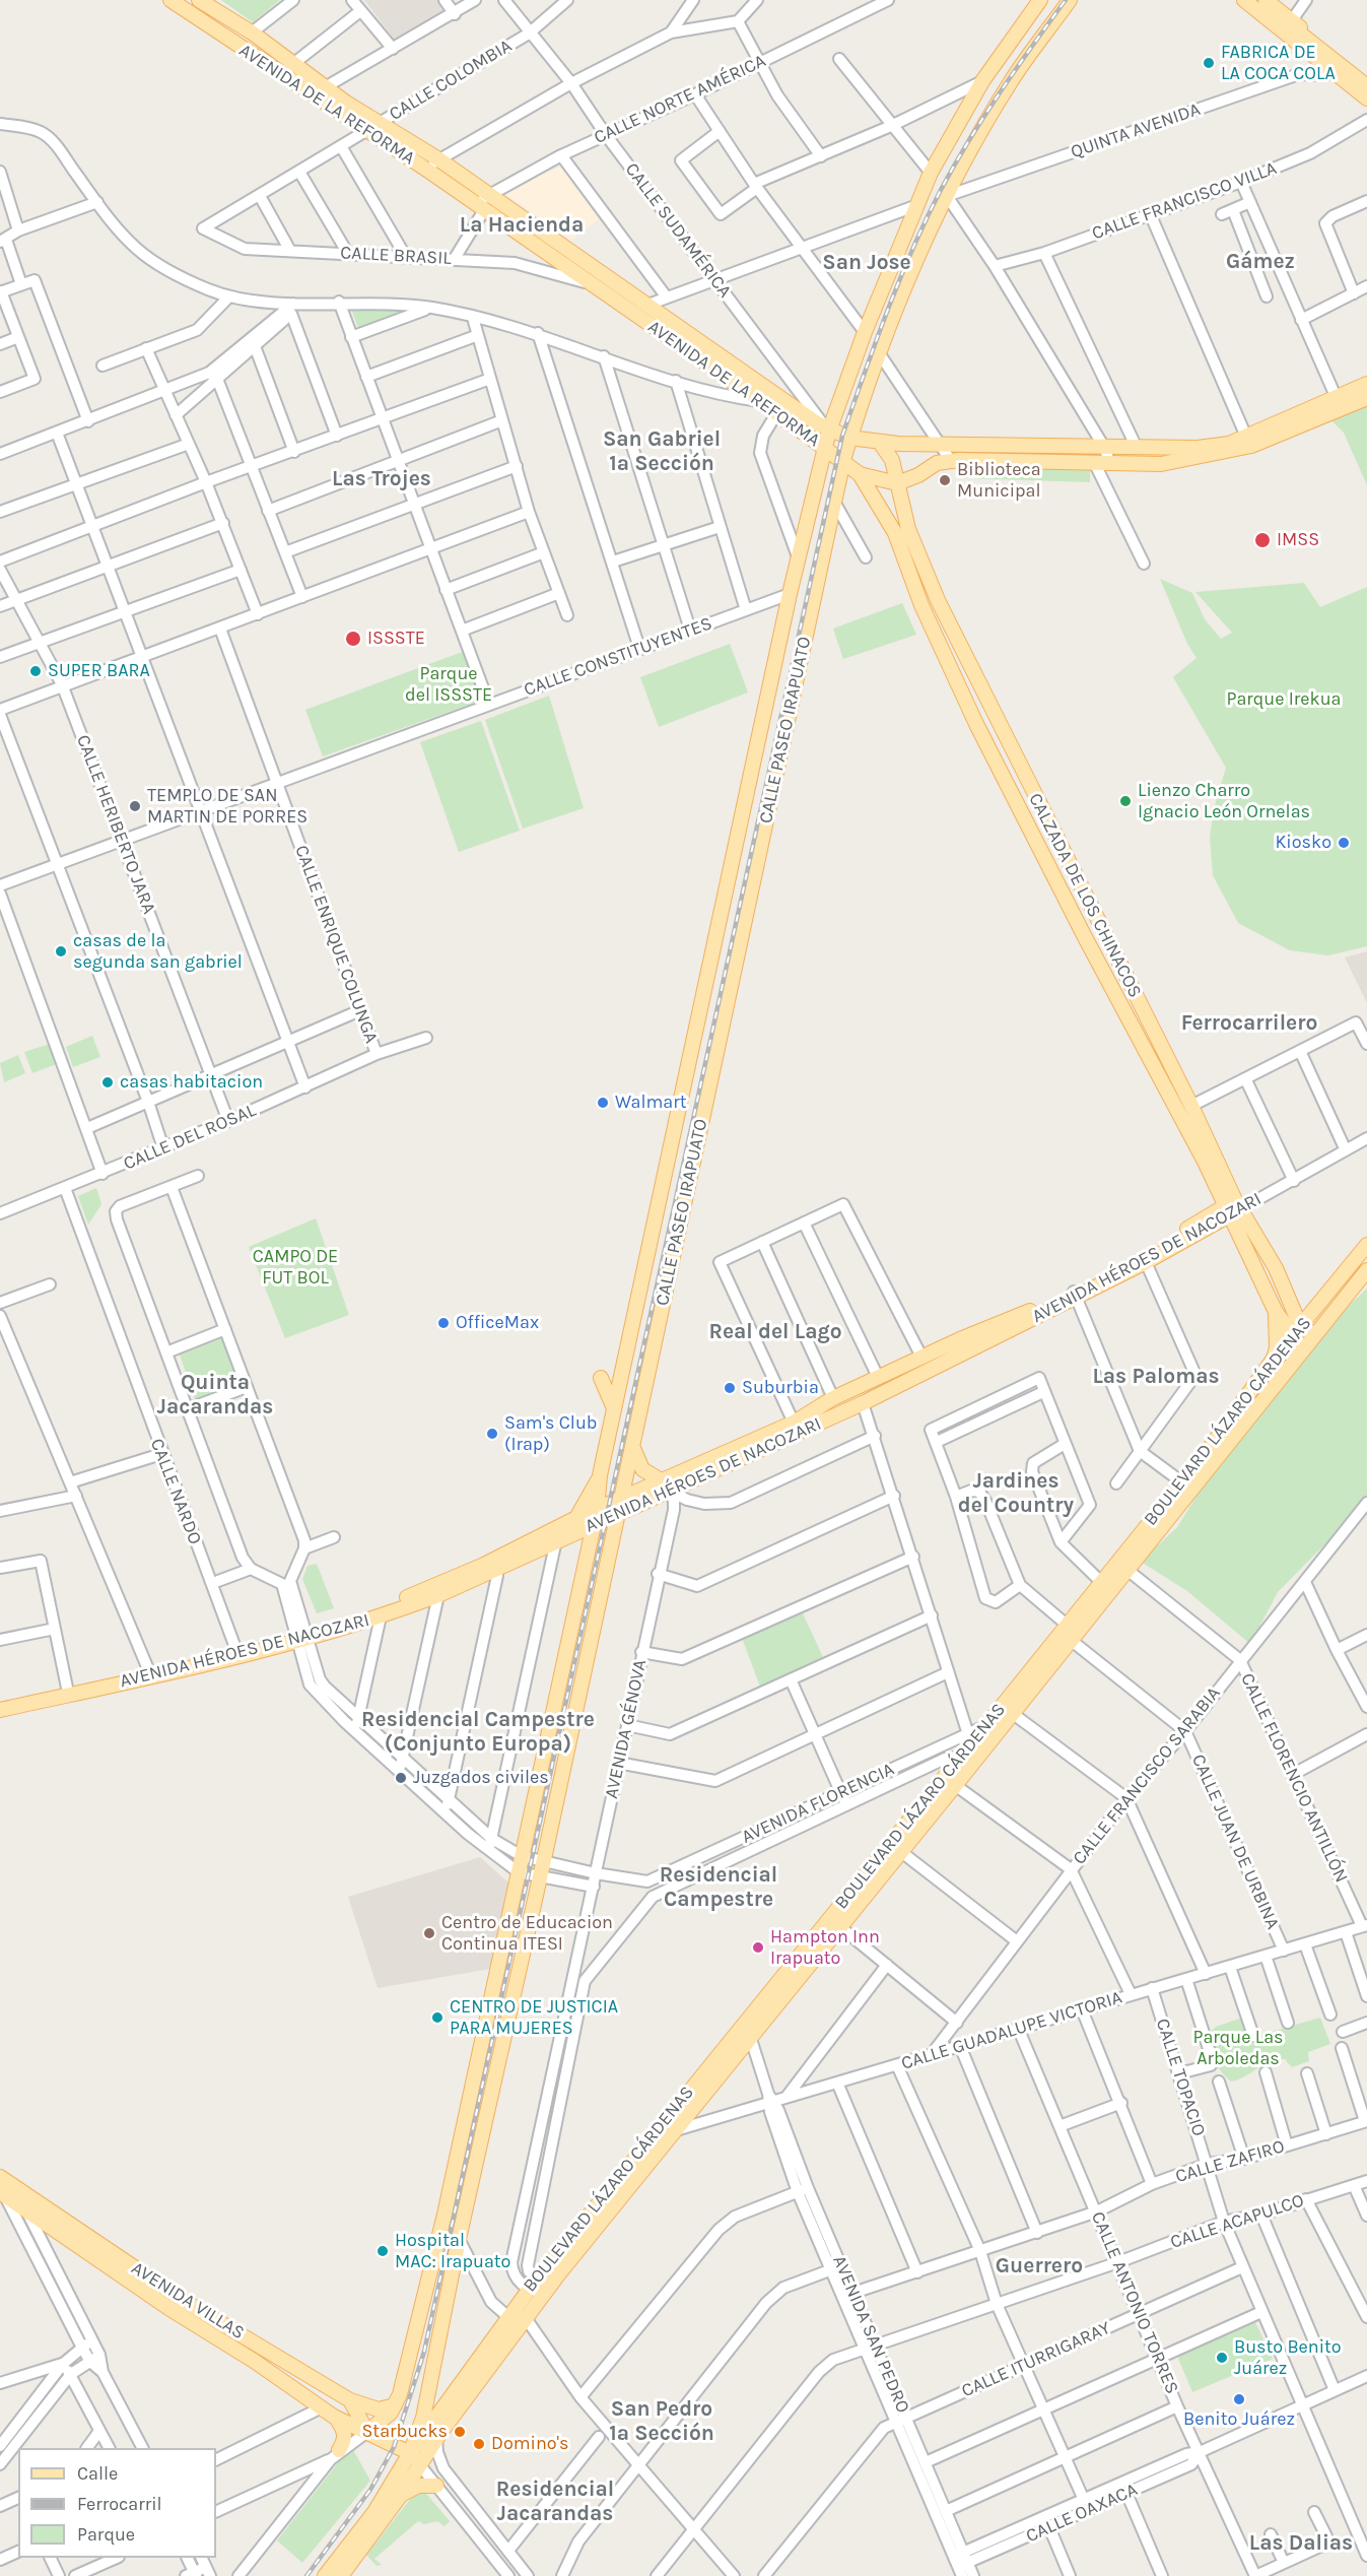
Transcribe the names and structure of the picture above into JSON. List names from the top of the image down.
{
  "streets": {
    "main road": [
      "AVENIDA DE LA REFORMA",
      "CALLE PASEO IRAPUATO",
      "CALZADA DE LOS CHINACOS",
      "AVENIDA HÉROES DE NACOZARI",
      "BOULEVARD LÁZARO CÁRDENAS",
      "AVENIDA VILLAS"
    ],
    "street": [
      "CALLE COLOMBIA",
      "CALLE NORTE AMÉRICA",
      "QUINTA AVENIDA",
      "CALLE FRANCISCO VILLA",
      "CALLE SUDAMÉRICA",
      "CALLE BRASIL",
      "CALLE CONSTITUYENTES",
      "CALLE HERIBERTO JARA",
      "CALLE ENRIQUE COLUNGA",
      "CALLE DEL ROSAL",
      "CALLE NARDO",
      "AVENIDA GÉNOVA",
      "CALLE FRANCISCO SARABIA",
      "CALLE FLORENCIO ANTILLÓN",
      "AVENIDA FLORENCIA",
      "CALLE JUAN DE URBINA",
      "CALLE GUADALUPE VICTORIA",
      "CALLE TOPACIO",
      "CALLE ZAFIRO",
      "CALLE ACAPULCO",
      "CALLE ANTONIO TORRES",
      "AVENIDA SAN PEDRO",
      "CALLE ITURRIGARAY",
      "CALLE OAXACA"
    ]
  },
  "crossings": [
    ["CALLE COLOMBIA", "AVENIDA DE LA REFORMA"],
    ["CALLE COLOMBIA", "CALLE SUDAMÉRICA"],
    ["CALLE COLOMBIA", "CALLE BRASIL"],
    ["CALLE NORTE AMÉRICA", "AVENIDA DE LA REFORMA"],
    ["CALLE NORTE AMÉRICA", "CALLE SUDAMÉRICA"],
    ["AVENIDA DE LA REFORMA", "CALLE SUDAMÉRICA"],
    ["AVENIDA DE LA REFORMA", "CALLE BRASIL"],
    ["AVENIDA DE LA REFORMA", "CALLE PASEO IRAPUATO"],
    ["AVENIDA DE LA REFORMA", "CALZADA DE LOS CHINACOS"],
    ["QUINTA AVENIDA", "CALLE PASEO IRAPUATO"],
    ["CALLE SUDAMÉRICA", "CALLE PASEO IRAPUATO"],
    ["CALLE CONSTITUYENTES", "CALLE PASEO IRAPUATO"],
    ["CALLE CONSTITUYENTES", "CALLE HERIBERTO JARA"],
    ["CALLE CONSTITUYENTES", "CALLE ENRIQUE COLUNGA"],
    ["CALLE PASEO IRAPUATO", "AVENIDA HÉROES DE NACOZARI"],
    ["CALLE PASEO IRAPUATO", "BOULEVARD LÁZARO CÁRDENAS"],
    ["CALLE PASEO IRAPUATO", "AVENIDA VILLAS"],
    ["CALLE HERIBERTO JARA", "CALLE DEL ROSAL"],
    ["CALZADA DE LOS CHINACOS", "AVENIDA HÉROES DE NACOZARI"],
    ["CALZADA DE LOS CHINACOS", "BOULEVARD LÁZARO CÁRDENAS"],
    ["CALLE ENRIQUE COLUNGA", "CALLE DEL ROSAL"],
    ["CALLE DEL ROSAL", "CALLE NARDO"],
    ["AVENIDA HÉROES DE NACOZARI", "CALLE NARDO"],
    ["AVENIDA HÉROES DE NACOZARI", "AVENIDA GÉNOVA"],
    ["BOULEVARD LÁZARO CÁRDENAS", "AVENIDA GÉNOVA"],
    ["BOULEVARD LÁZARO CÁRDENAS", "CALLE FLORENCIO ANTILLÓN"],
    ["BOULEVARD LÁZARO CÁRDENAS", "AVENIDA FLORENCIA"],
    ["BOULEVARD LÁZARO CÁRDENAS", "CALLE JUAN DE URBINA"],
    ["BOULEVARD LÁZARO CÁRDENAS", "CALLE GUADALUPE VICTORIA"],
    ["BOULEVARD LÁZARO CÁRDENAS", "AVENIDA VILLAS"],
    ["BOULEVARD LÁZARO CÁRDENAS", "AVENIDA SAN PEDRO"],
    ["AVENIDA GÉNOVA", "AVENIDA FLORENCIA"],
    ["CALLE FRANCISCO SARABIA", "CALLE FLORENCIO ANTILLÓN"],
    ["CALLE FRANCISCO SARABIA", "CALLE JUAN DE URBINA"],
    ["CALLE FRANCISCO SARABIA", "CALLE GUADALUPE VICTORIA"],
    ["CALLE FLORENCIO ANTILLÓN", "CALLE GUADALUPE VICTORIA"],
    ["CALLE JUAN DE URBINA", "CALLE GUADALUPE VICTORIA"],
    ["CALLE GUADALUPE VICTORIA", "CALLE TOPACIO"],
    ["CALLE GUADALUPE VICTORIA", "CALLE ANTONIO TORRES"],
    ["CALLE GUADALUPE VICTORIA", "AVENIDA SAN PEDRO"],
    ["CALLE TOPACIO", "CALLE ZAFIRO"],
    ["CALLE TOPACIO", "CALLE ACAPULCO"],
    ["CALLE TOPACIO", "CALLE ITURRIGARAY"],
    ["CALLE TOPACIO", "CALLE OAXACA"],
    ["CALLE ZAFIRO", "CALLE ANTONIO TORRES"],
    ["CALLE ZAFIRO", "AVENIDA SAN PEDRO"],
    ["CALLE ACAPULCO", "CALLE ANTONIO TORRES"],
    ["CALLE ACAPULCO", "AVENIDA SAN PEDRO"],
    ["CALLE ANTONIO TORRES", "CALLE ITURRIGARAY"],
    ["CALLE ANTONIO TORRES", "CALLE OAXACA"],
    ["AVENIDA SAN PEDRO", "CALLE ITURRIGARAY"],
    ["AVENIDA SAN PEDRO", "CALLE OAXACA"]
  ],
  "districts": [
    "La Hacienda",
    "Gámez",
    "San Jose",
    "San Gabriel 1ª Sección",
    "Las Trojes",
    "Ferrocarrilero",
    "Real del Lago",
    "Las Palomas",
    "Quinta Jacarandas",
    "Jardines del Country",
    "Residencial Campestre (Conjunto Europa)",
    "Residencial Campestre",
    "Guerrero",
    "San Pedro 1ª Sección",
    "Residencial Jacarandas",
    "Las Dalias"
  ],
  "parks": [
    "Parque del ISSSTE",
    "Parque Irekua",
    "CAMPO DE FUT BOL",
    "Parque Las Arboledas"
  ],
  "places": [
    "FABRICA DE LA COCA COLA",
    "Biblioteca Municipal",
    "IMSS",
    "ISSSTE",
    "SUPER BARA",
    "Lienzo Charro Ignacio León Ornelas",
    "TEMPLO DE SAN MARTIN DE PORRES",
    "Kiosko",
    "casas de la segunda san gabriel",
    "casas habitacion",
    "Walmart",
    "OfficeMax",
    "Suburbia",
    "Sam's Club (Irap)",
    "Juzgados civiles",
    "Centro de Educacion Continua ITESI",
    "Hampton Inn Irapuato",
    "CENTRO DE JUSTICIA PARA MUJERES",
    "Hospital MAC: Irapuato",
    "Busto Benito Juárez",
    "Benito Juárez",
    "Starbucks",
    "Domino's"
  ],
  "legend": ["Calle", "Ferrocarril", "Parque"]
}
